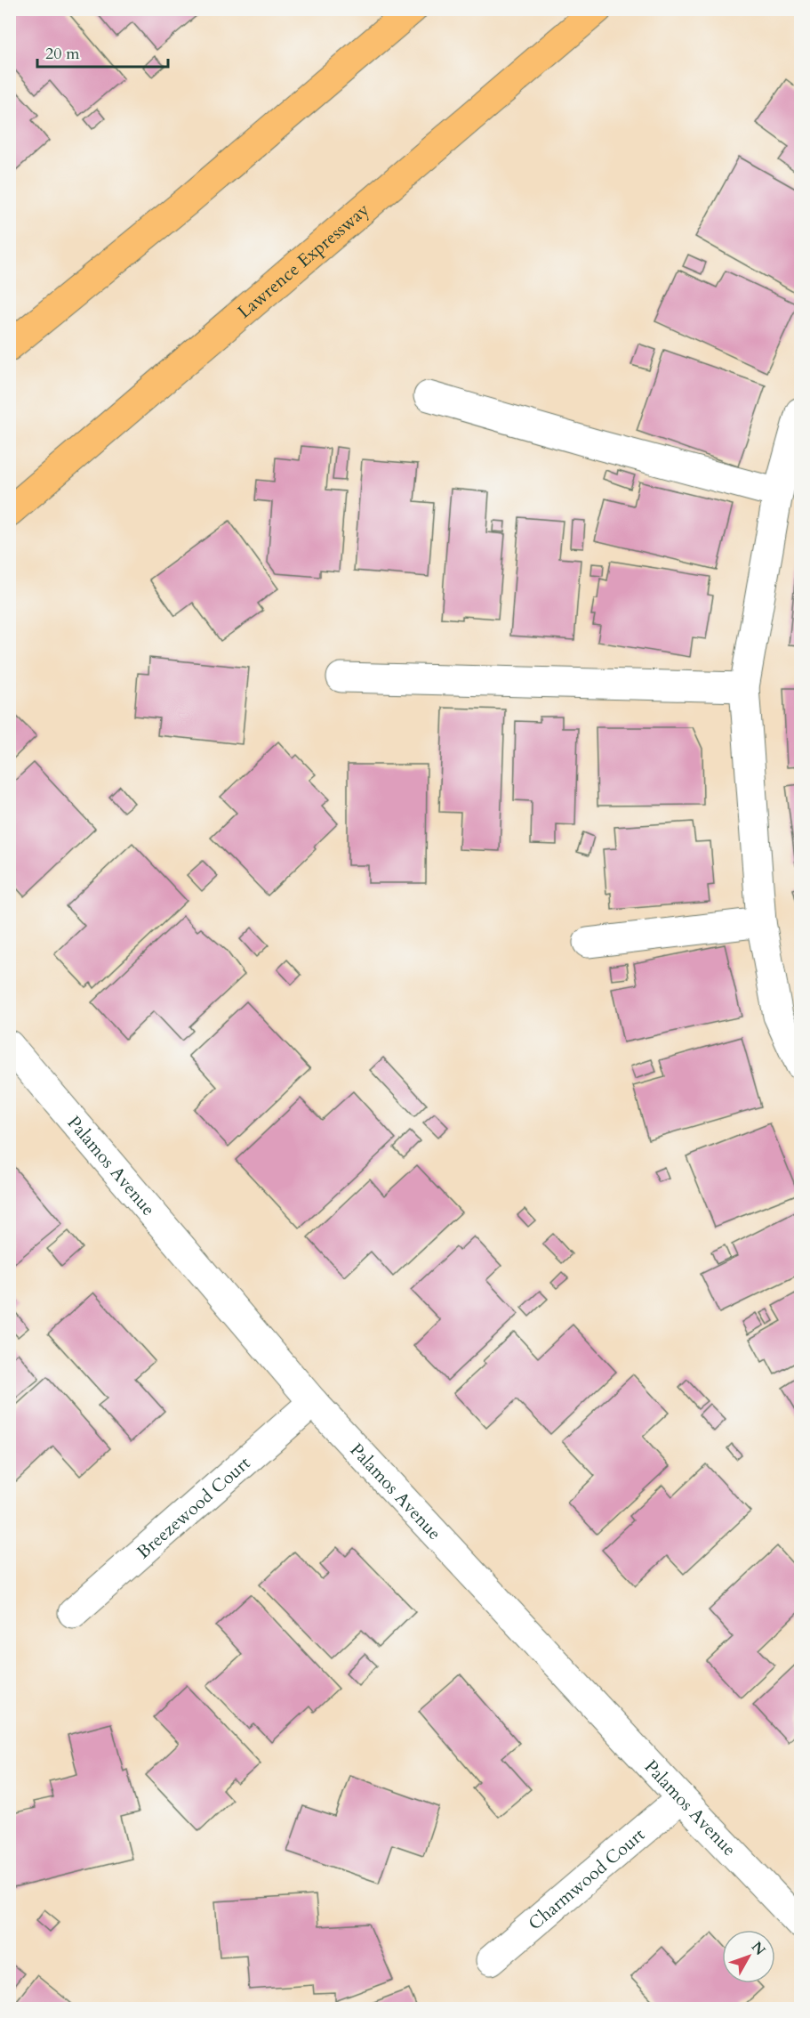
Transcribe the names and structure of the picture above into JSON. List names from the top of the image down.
{
  "streets": {
    "highway": ["Lawrence Expressway"],
    "street": ["Palamos Avenue", "Breezewood Court", "Charmwood Court"]
  },
  "crossings": [
    ["Palamos Avenue", "Breezewood Court"],
    ["Palamos Avenue", "Charmwood Court"]
  ],
  "scale_bar": "20 m",
  "north": "top right"
}
